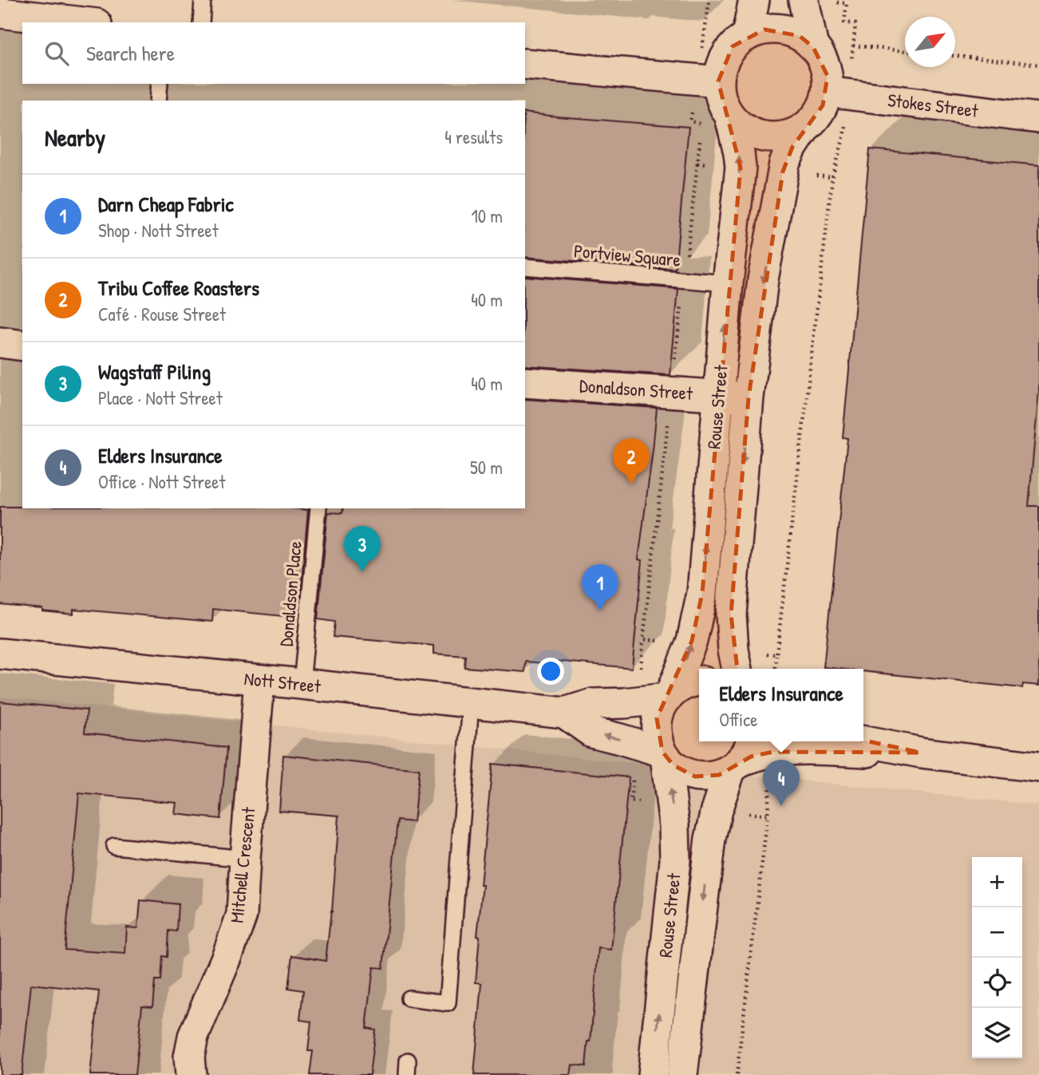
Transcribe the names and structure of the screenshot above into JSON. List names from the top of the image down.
{
  "streets": {
    "street": [
      "Stokes Street",
      "Donaldson Street",
      "Rouse Street",
      "Nott Street",
      "Mitchell Crescent"
    ],
    "lane": ["Portview Square", "Donaldson Place"]
  },
  "crossings": [
    ["Stokes Street", "Rouse Street"],
    ["Portview Square", "Rouse Street"],
    ["Donaldson Street", "Rouse Street"],
    ["Rouse Street", "Nott Street"],
    ["Donaldson Place", "Nott Street"],
    ["Nott Street", "Mitchell Crescent"]
  ],
  "north": "top right",
  "page": {
    "search": "Search here",
    "heading": ["Nearby", "4 results"],
    "list": [
      {
        "mark": "1",
        "name": "Darn Cheap Fabric",
        "note": "Shop · Nott Street",
        "value": "10 m"
      },
      {
        "mark": "2",
        "name": "Tribu Coffee Roasters",
        "note": "Café · Rouse Street",
        "value": "40 m"
      },
      {
        "mark": "3",
        "name": "Wagstaff Piling",
        "note": "Place · Nott Street",
        "value": "40 m"
      },
      {
        "mark": "4",
        "name": "Elders Insurance",
        "note": "Office · Nott Street",
        "value": "50 m"
      }
    ],
    "pins": [
      "2",
      "3",
      "1",
      "4"
    ],
    "popup": ["Elders Insurance", "Office"],
    "map_buttons": ["+", "−"]
  }
}
